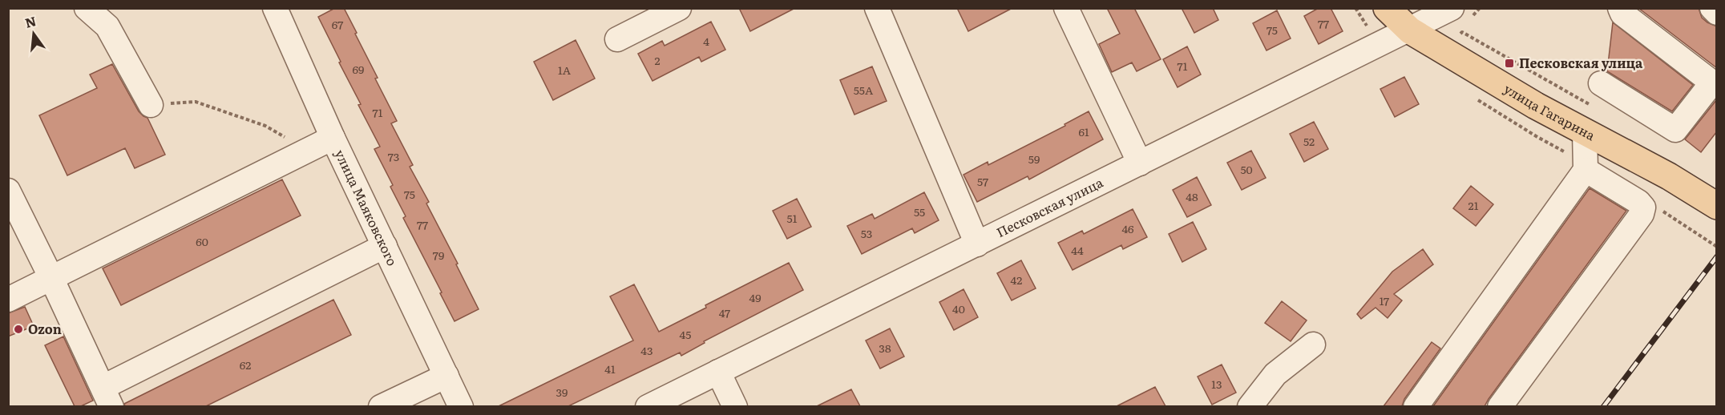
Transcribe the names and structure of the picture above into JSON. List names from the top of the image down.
{
  "streets": {
    "main road": ["улица Гагарина"],
    "street": ["улица Маяковского", "Песковская улица"]
  },
  "crossings": [
    ["улица Гагарина", "Песковская улица"]
  ],
  "places": {
    "transit": ["Песковская улица"],
    "other": ["Ozon"]
  },
  "house_numbers": [
    "77",
    "67",
    "75",
    "4",
    "2",
    "71",
    "69",
    "1А",
    "55А",
    "71",
    "61",
    "52",
    "73",
    "59",
    "50",
    "57",
    "75",
    "48",
    "21",
    "55",
    "51",
    "77",
    "46",
    "53",
    "60",
    "44",
    "79",
    "42",
    "49",
    "17",
    "40",
    "47",
    "45",
    "38",
    "43",
    "62",
    "41",
    "13",
    "39"
  ],
  "north": "top"
}
